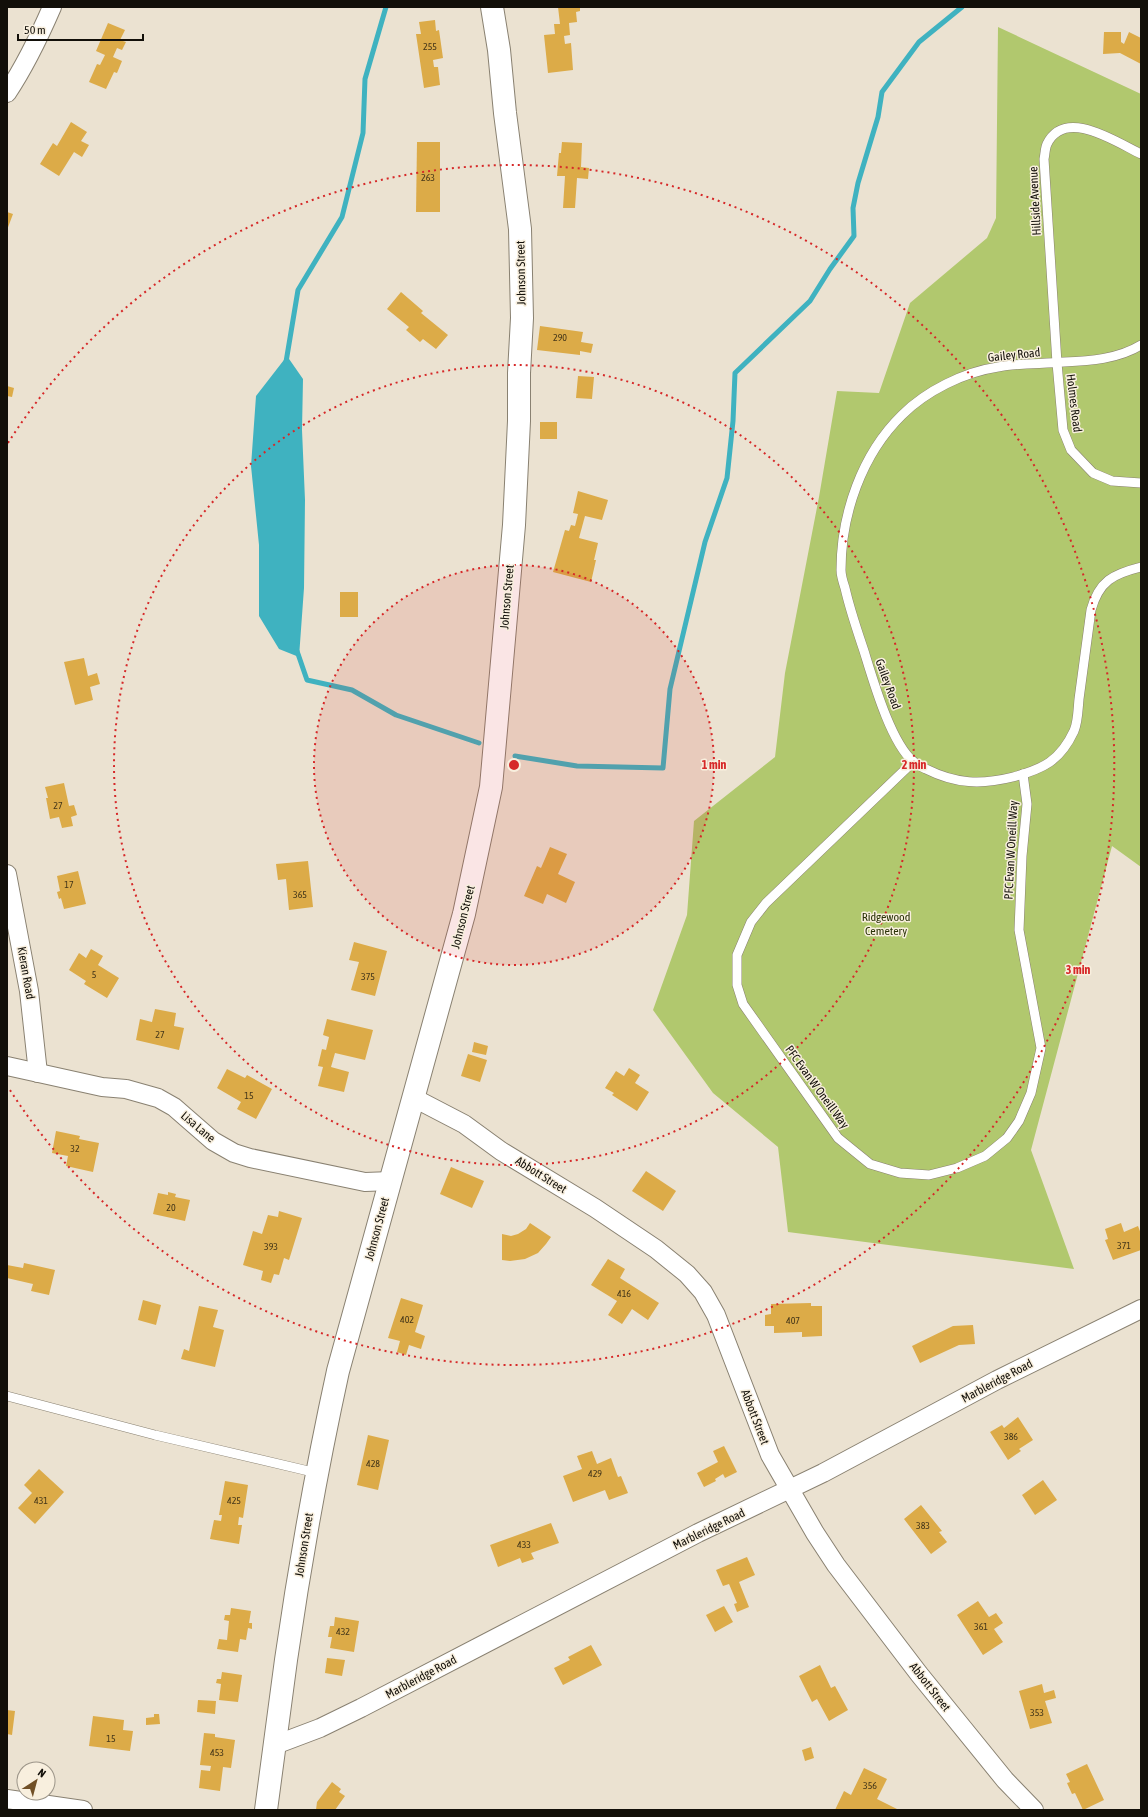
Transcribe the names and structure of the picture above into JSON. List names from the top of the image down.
{
  "streets": {
    "street": [
      "Johnson Street",
      "Kieran Road",
      "Lisa Lane",
      "Abbott Street",
      "Marbleridge Road"
    ],
    "lane": [
      "Hillside Avenue",
      "Gailey Road",
      "Holmes Road",
      "PFC Evan W Oneill Way"
    ]
  },
  "crossings": [
    ["Hillside Avenue", "Gailey Road"],
    ["Hillside Avenue", "Holmes Road"],
    ["Johnson Street", "Lisa Lane"],
    ["Johnson Street", "Abbott Street"],
    ["Johnson Street", "Marbleridge Road"],
    ["Gailey Road", "Holmes Road"],
    ["Gailey Road", "PFC Evan W Oneill Way"],
    ["Kieran Road", "Lisa Lane"],
    ["Abbott Street", "Marbleridge Road"]
  ],
  "parks": ["Ridgewood Cemetery"],
  "house_numbers": [
    "255",
    "263",
    "290",
    "27",
    "17",
    "365",
    "5",
    "375",
    "27",
    "15",
    "32",
    "20",
    "371",
    "393",
    "416",
    "402",
    "407",
    "386",
    "428",
    "429",
    "431",
    "425",
    "383",
    "433",
    "361",
    "432",
    "353",
    "15",
    "453",
    "356"
  ],
  "scale_bar": "50 m",
  "north": "top right",
  "rings": ["1 min", "2 min", "3 min"]
}
